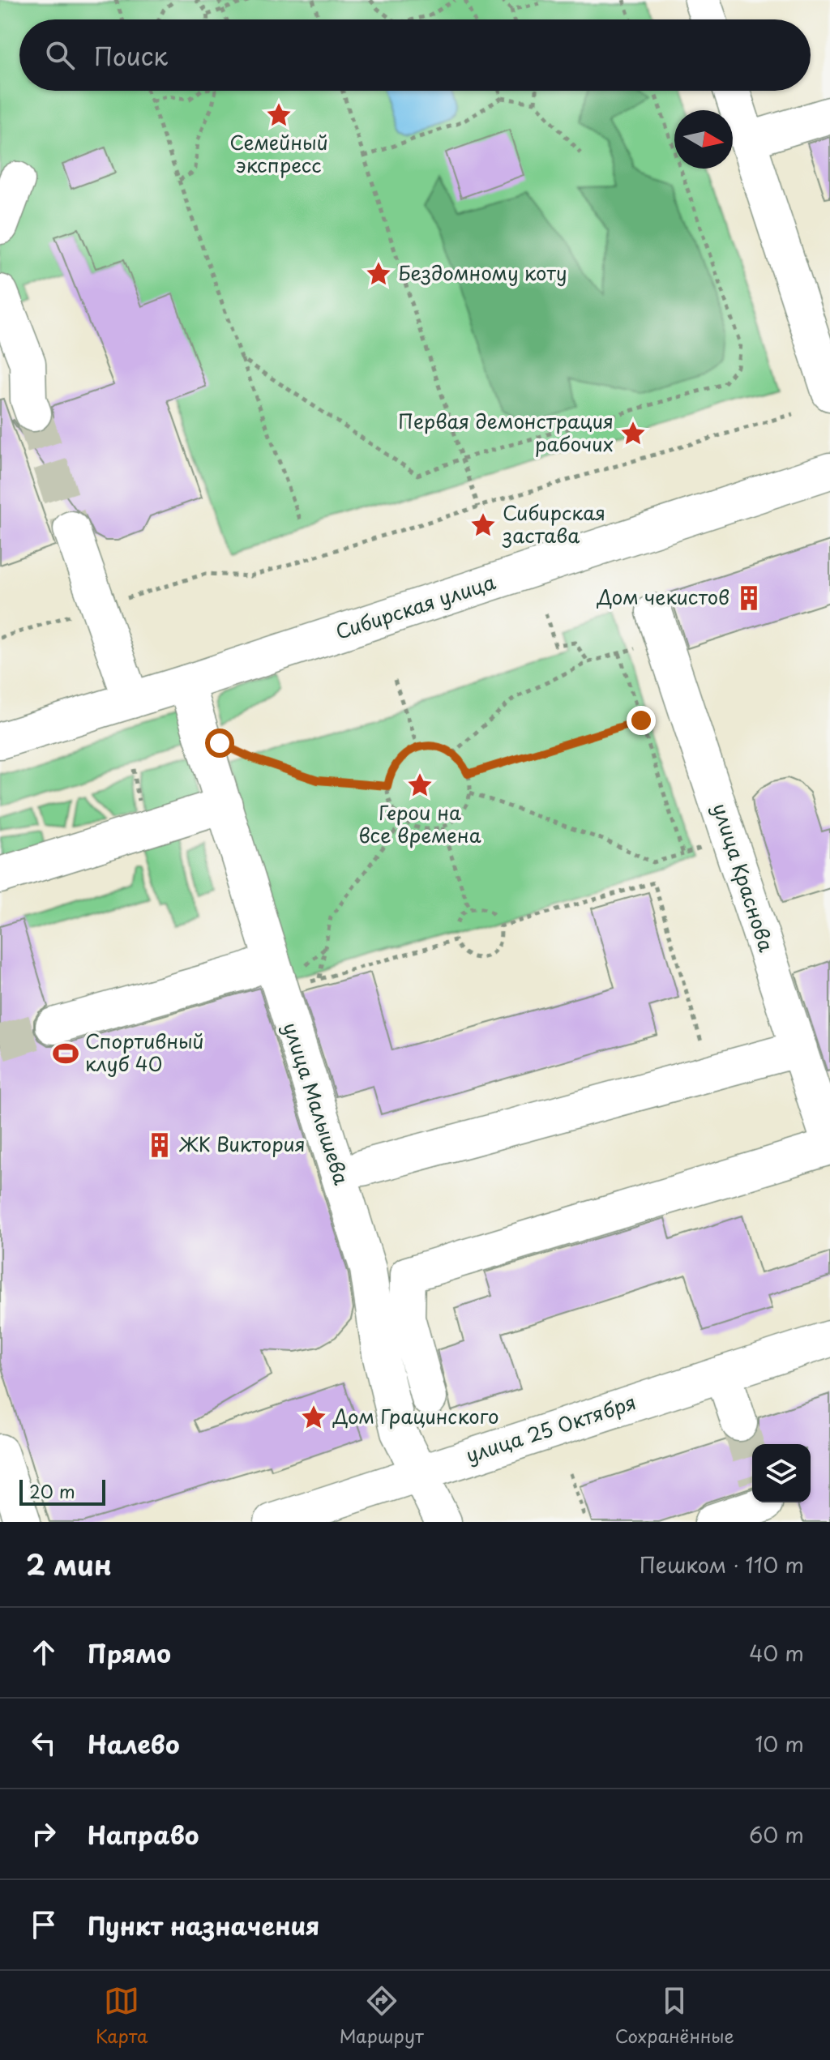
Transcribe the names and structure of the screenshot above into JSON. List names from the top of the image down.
{
  "streets": {
    "street": [
      "Сибирская улица",
      "улица Краснова",
      "улица Малышева",
      "улица 25 Октября"
    ]
  },
  "crossings": [
    ["Сибирская улица", "улица Малышева"],
    ["улица Малышева", "улица 25 Октября"]
  ],
  "places": {
    "place": [
      "Семейный экспресс",
      "Бездомному коту",
      "Первая демонстрация рабочих",
      "Сибирская застава",
      "Герои на все времена",
      "Дом Грацинского"
    ],
    "building": ["Дом чекистов", "ЖК Виктория"],
    "sports": ["Спортивный клуб 40"]
  },
  "scale_bar": "20 m",
  "north": "right",
  "page": {
    "search": "Поиск",
    "scale": "20 m",
    "heading": ["2 мин", "Пешком · 110 m"],
    "list": [
      ["Прямо", "40 m"],
      ["Налево", "10 m"],
      ["Направо", "60 m"],
      "Пункт назначения"
    ],
    "nav": ["Карта", "Маршрут", "Сохранённые"]
  }
}
